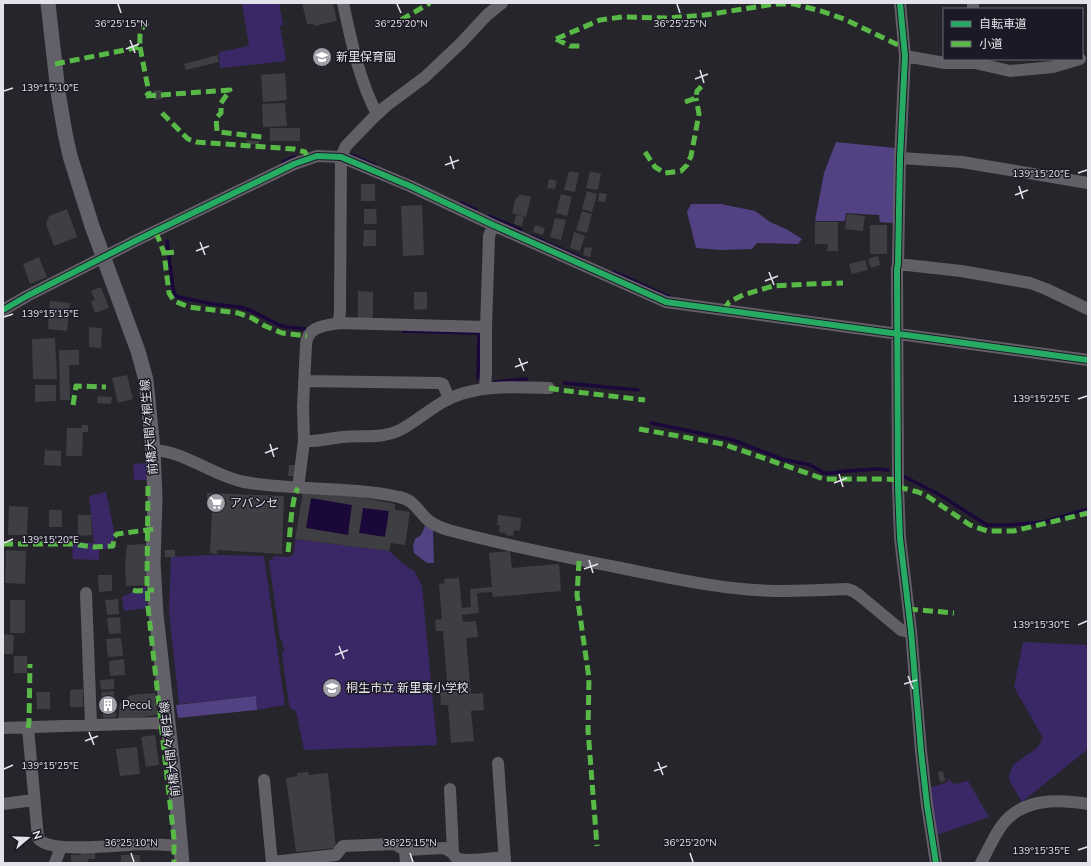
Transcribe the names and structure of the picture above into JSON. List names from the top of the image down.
{
  "streets": {
    "main road": ["前橋大間々桐生線"]
  },
  "places": {
    "school or university": ["新里保育園", "桐生市立 新里東小学校"],
    "supermarket": ["アバンセ"],
    "building": ["Pecol"]
  },
  "legend": ["自転車道", "小道"],
  "north": "right",
  "coordinates": [
    "36°25'25\"N",
    "36°25'15\"N",
    "36°25'20\"N",
    "139°15'10\"E",
    "139°15'20\"E",
    "139°15'15\"E",
    "139°15'25\"E",
    "139°15'30\"E",
    "36°25'10\"N",
    "139°15'35\"E"
  ]
}
